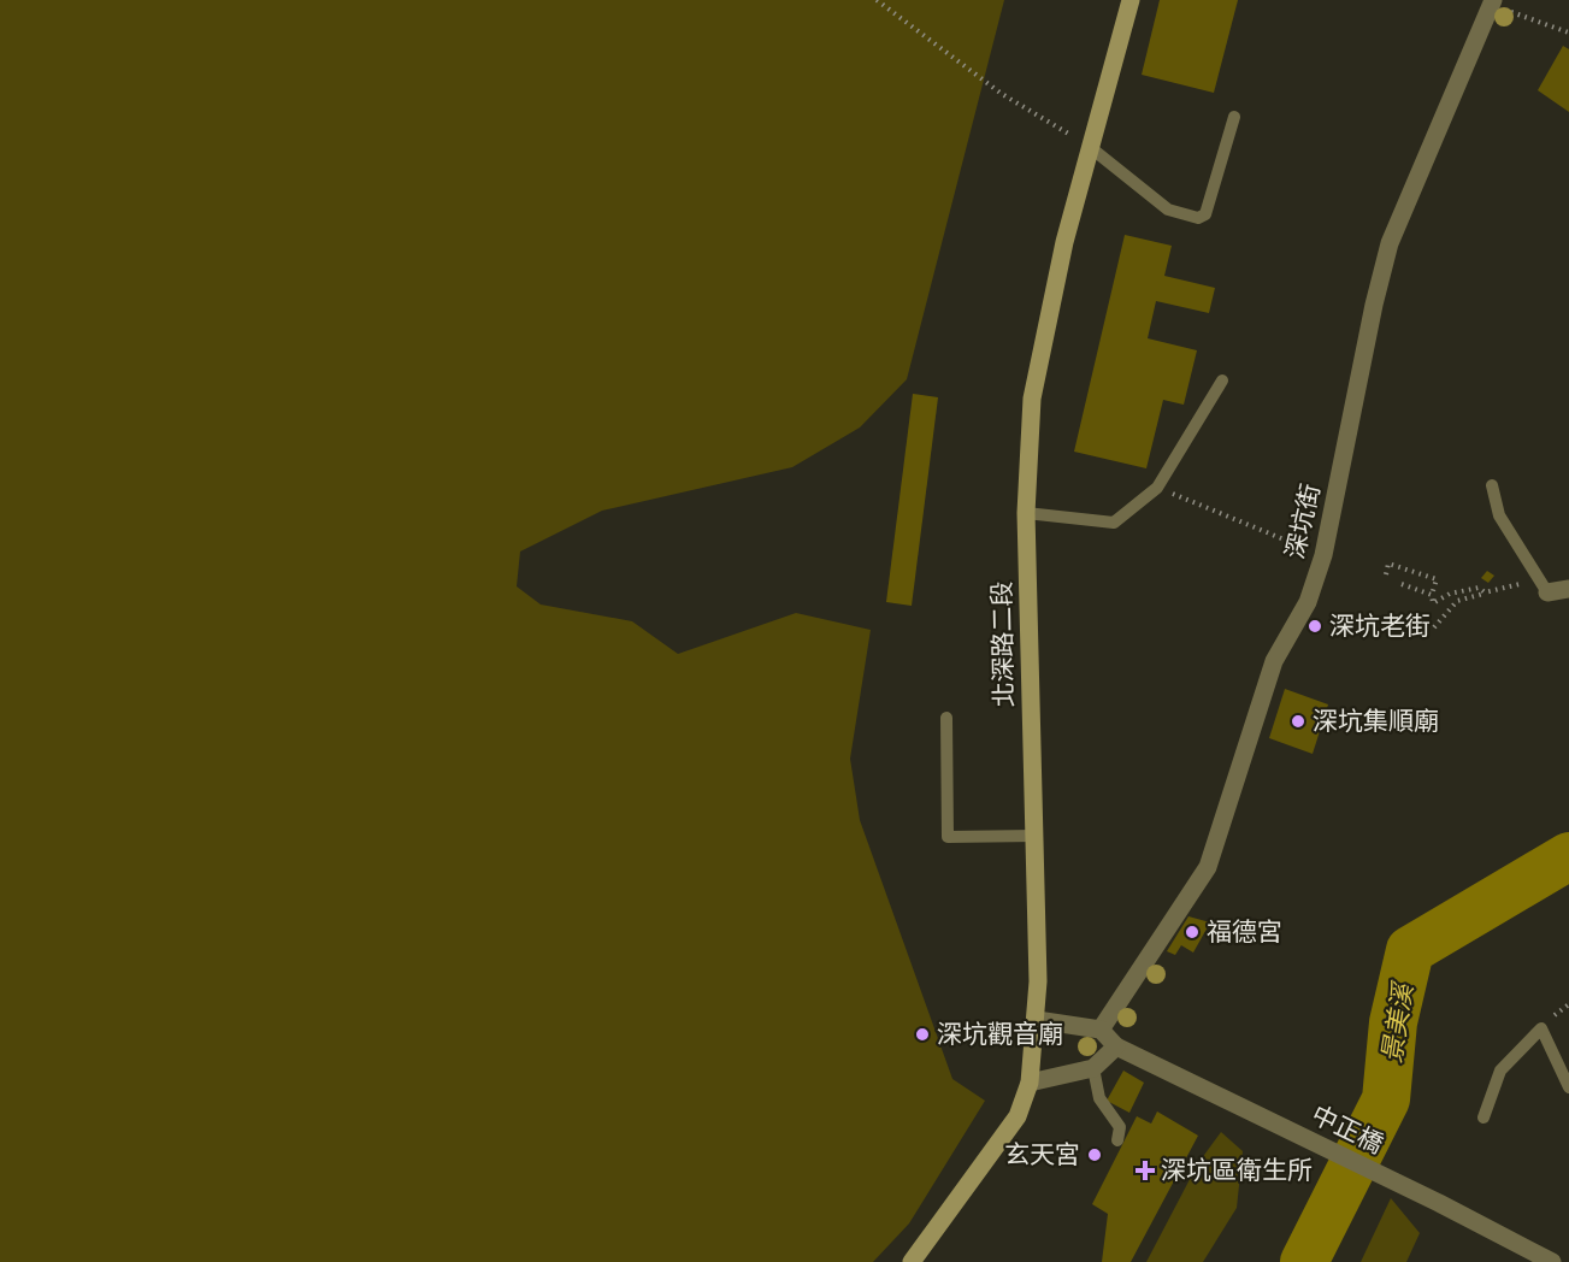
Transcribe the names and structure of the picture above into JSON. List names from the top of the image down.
{
  "streets": {
    "main road": ["北深路二段"],
    "street": ["深坑街", "中正橋"]
  },
  "water": ["景美溪"],
  "places": {
    "other": [
      "深坑老街",
      "深坑集順廟",
      "福德宮",
      "深坑觀音廟",
      "玄天宮"
    ],
    "health": ["深坑區衛生所"]
  }
}
